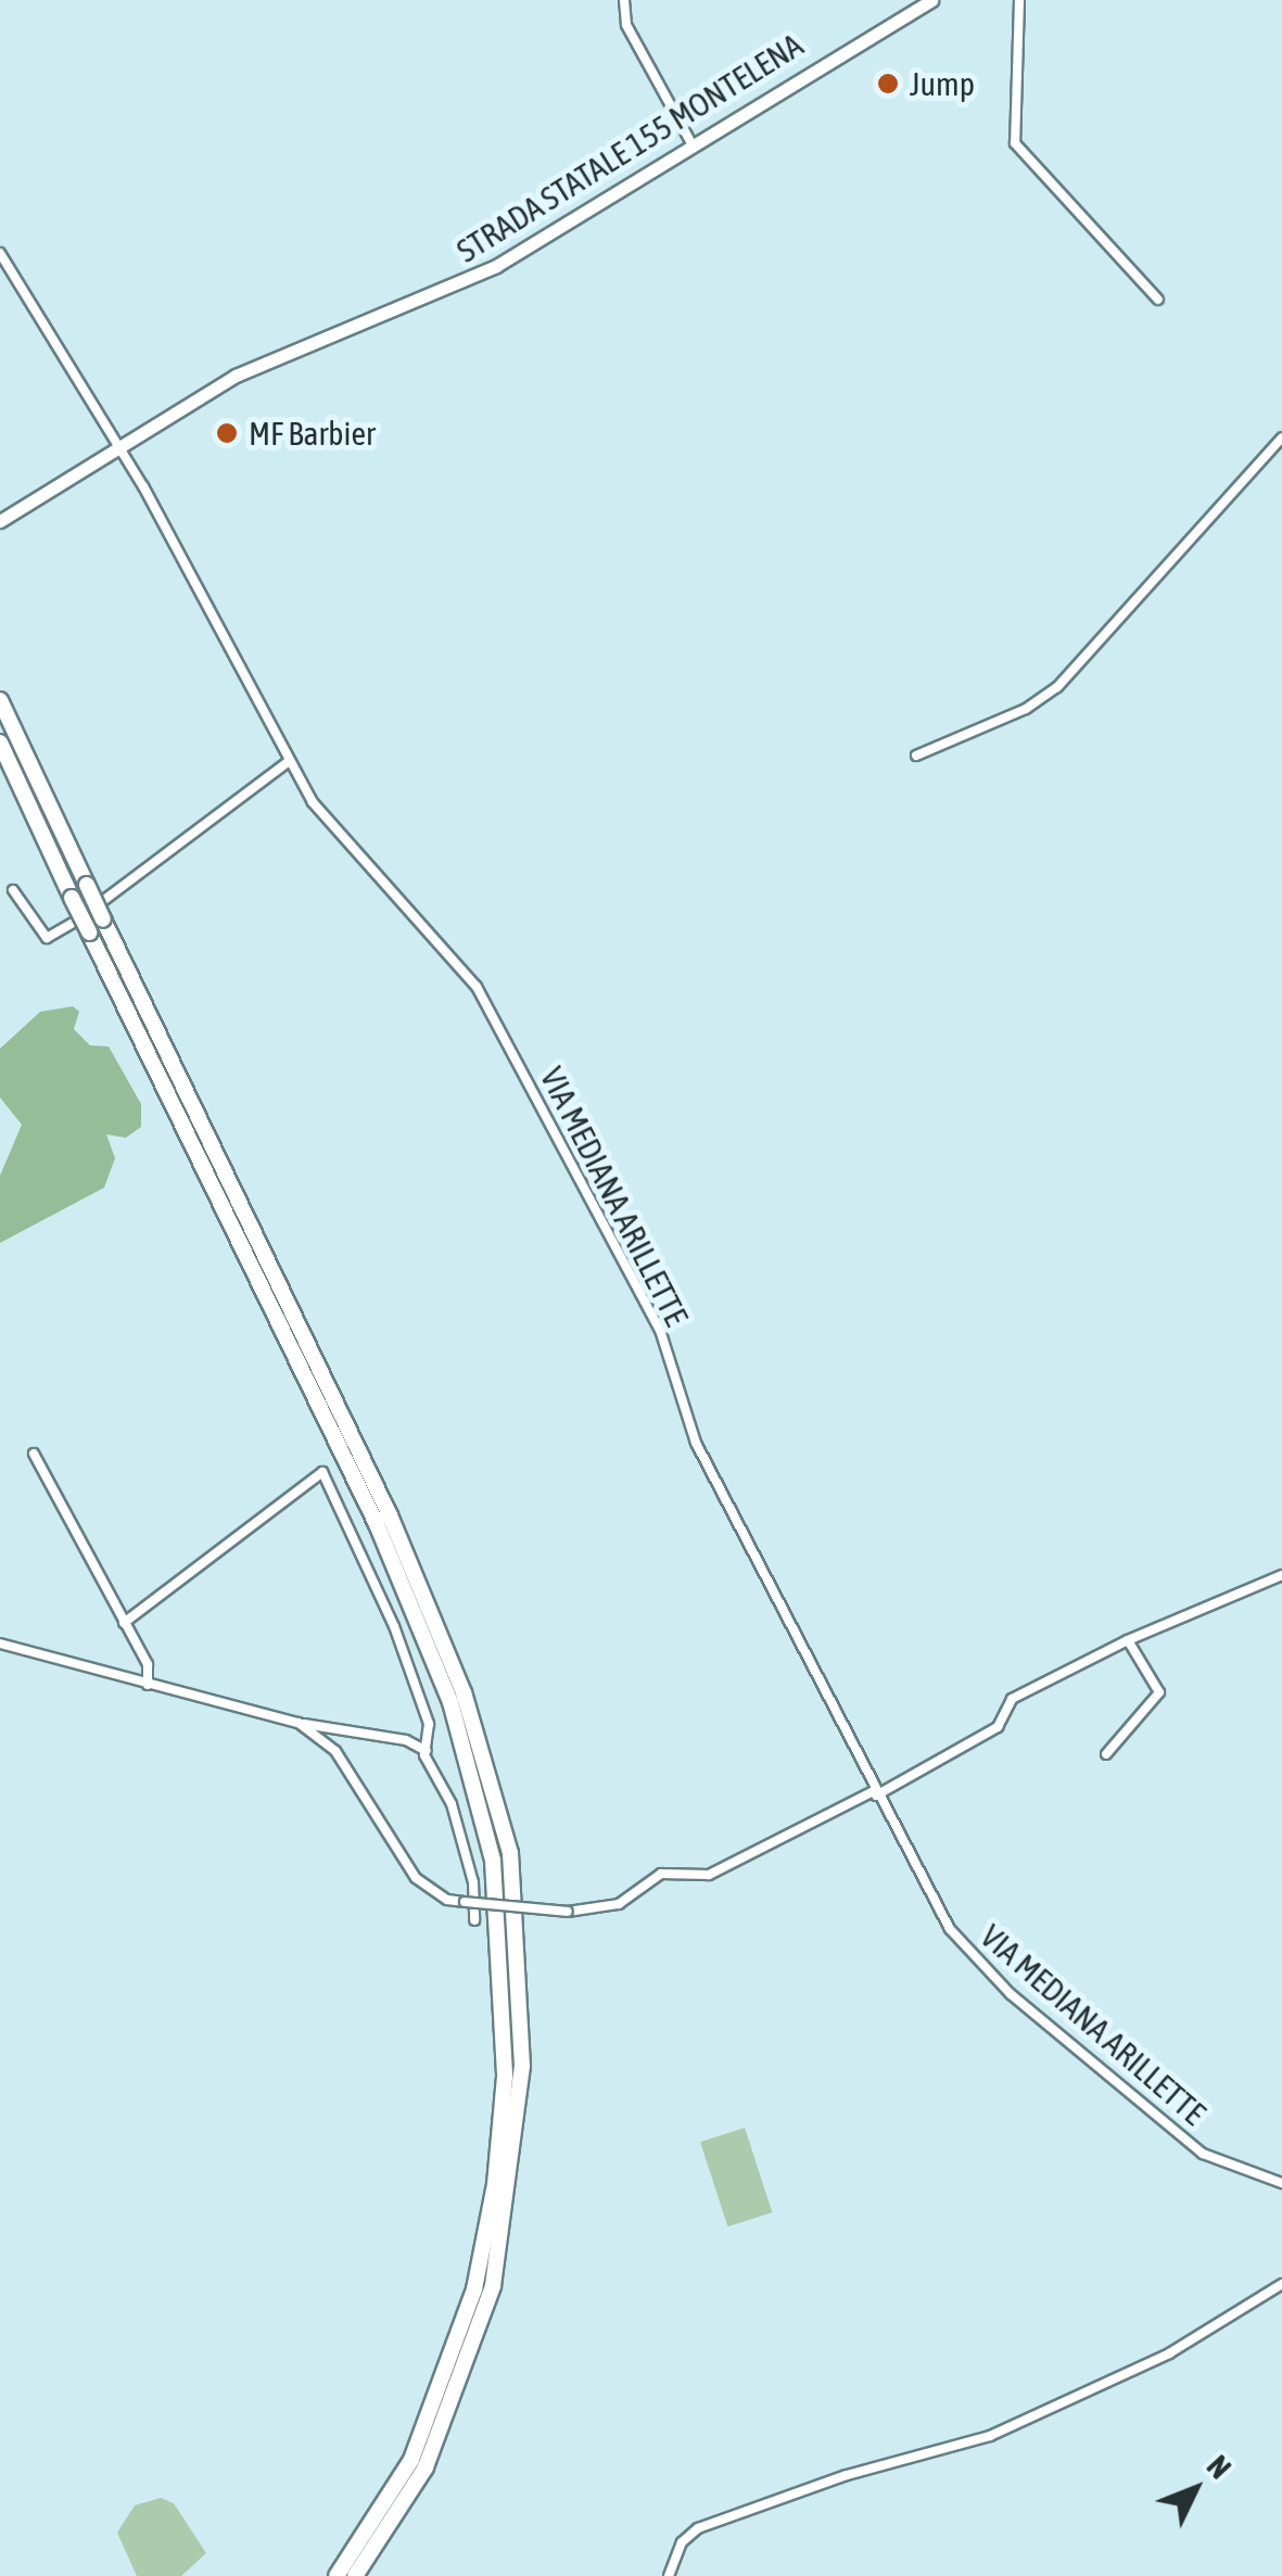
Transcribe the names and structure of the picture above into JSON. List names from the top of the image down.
{
  "streets": {
    "main road": ["STRADA STATALE 155 MONTELENA"],
    "street": ["VIA MEDIANA ARILLETTE"]
  },
  "crossings": [
    ["STRADA STATALE 155 MONTELENA", "VIA MEDIANA ARILLETTE"]
  ],
  "places": ["Jump", "MF Barbier"],
  "north": "top right"
}
